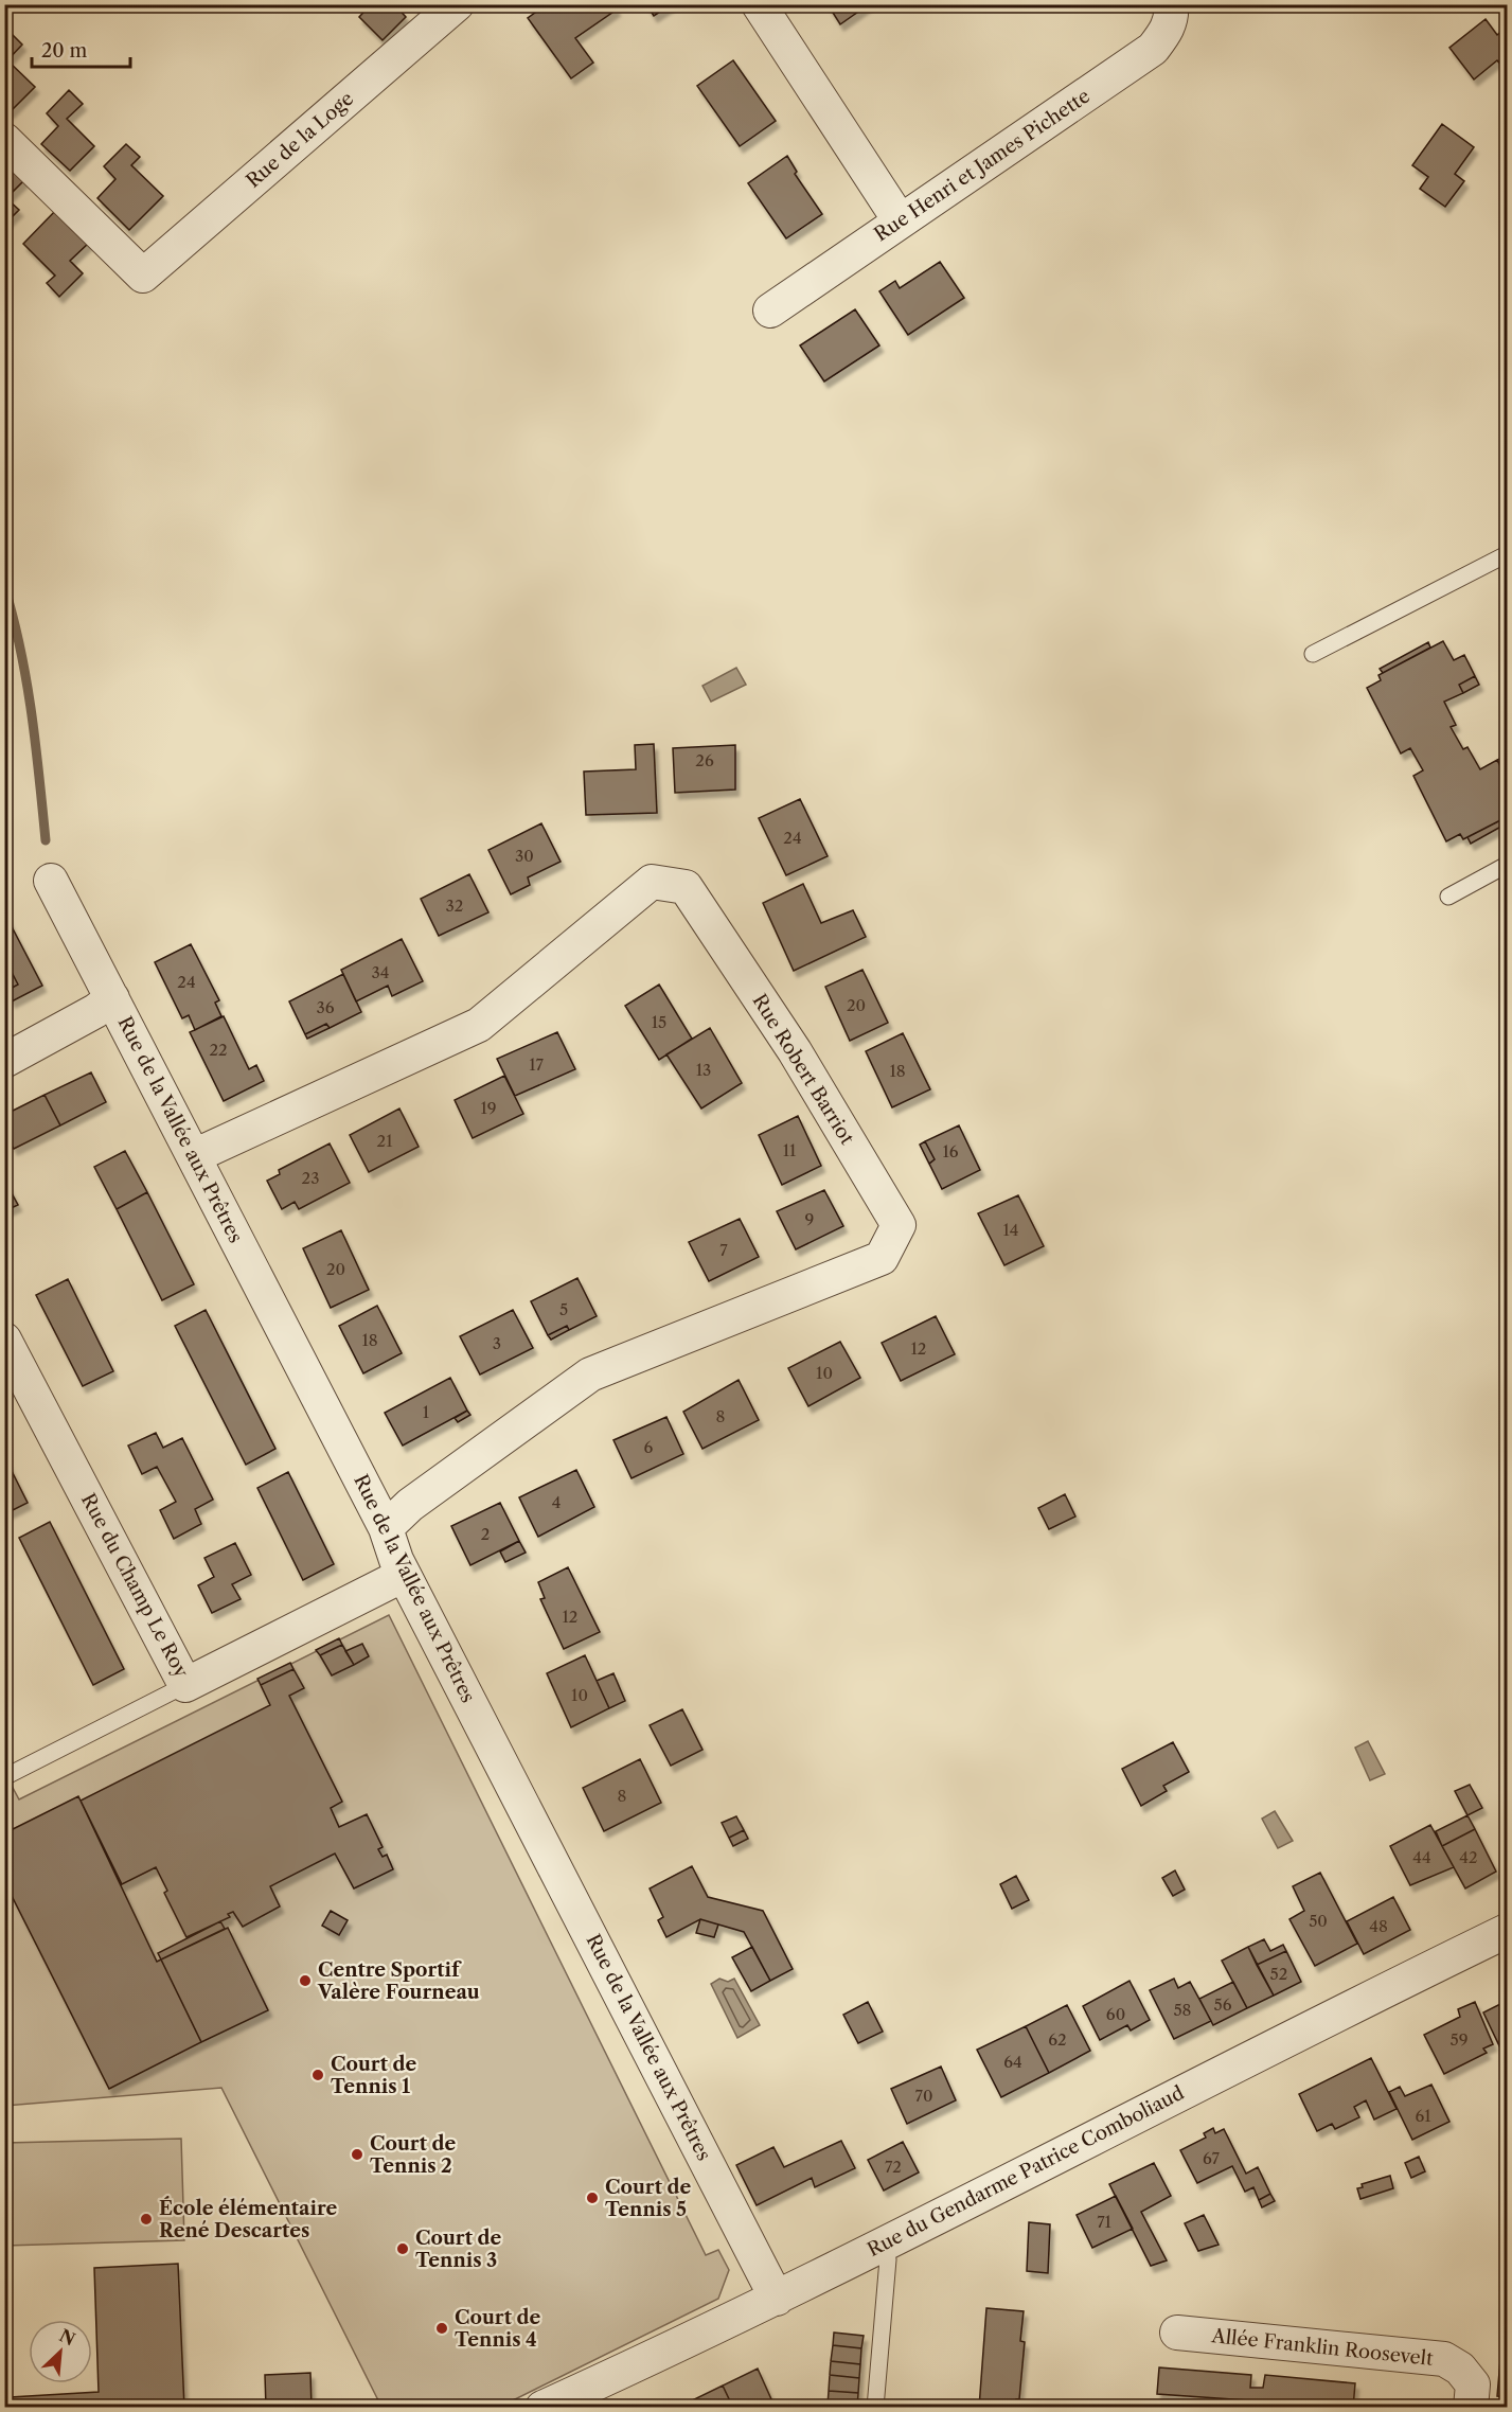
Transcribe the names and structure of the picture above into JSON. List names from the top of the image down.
{
  "streets": {
    "street": [
      "Rue de la Loge",
      "Rue Henri et James Pichette",
      "Rue Robert Barriot",
      "Rue de la Vallée aux Prêtres",
      "Rue du Champ Le Roy",
      "Rue du Gendarme Patrice Comboliaud",
      "Allée Franklin Roosevelt"
    ]
  },
  "crossings": [
    ["Rue Robert Barriot", "Rue de la Vallée aux Prêtres"],
    ["Rue de la Vallée aux Prêtres", "Rue du Champ Le Roy"],
    ["Rue de la Vallée aux Prêtres", "Rue du Gendarme Patrice Comboliaud"]
  ],
  "places": [
    "Centre Sportif Valère Fourneau",
    "Court de Tennis 1",
    "Court de Tennis 2",
    "Court de Tennis 5",
    "École élémentaire René Descartes",
    "Court de Tennis 3",
    "Court de Tennis 4"
  ],
  "house_numbers": [
    "26",
    "24",
    "30",
    "32",
    "34",
    "24",
    "20",
    "36",
    "15",
    "22",
    "17",
    "13",
    "18",
    "19",
    "21",
    "11",
    "16",
    "23",
    "9",
    "14",
    "7",
    "20",
    "5",
    "18",
    "3",
    "12",
    "10",
    "1",
    "8",
    "6",
    "4",
    "2",
    "12",
    "10",
    "8",
    "44",
    "42",
    "50",
    "48",
    "52",
    "56",
    "58",
    "60",
    "62",
    "59",
    "64",
    "70",
    "61",
    "67",
    "72",
    "71"
  ],
  "scale_bar": "20 m",
  "north": "top right"
}
